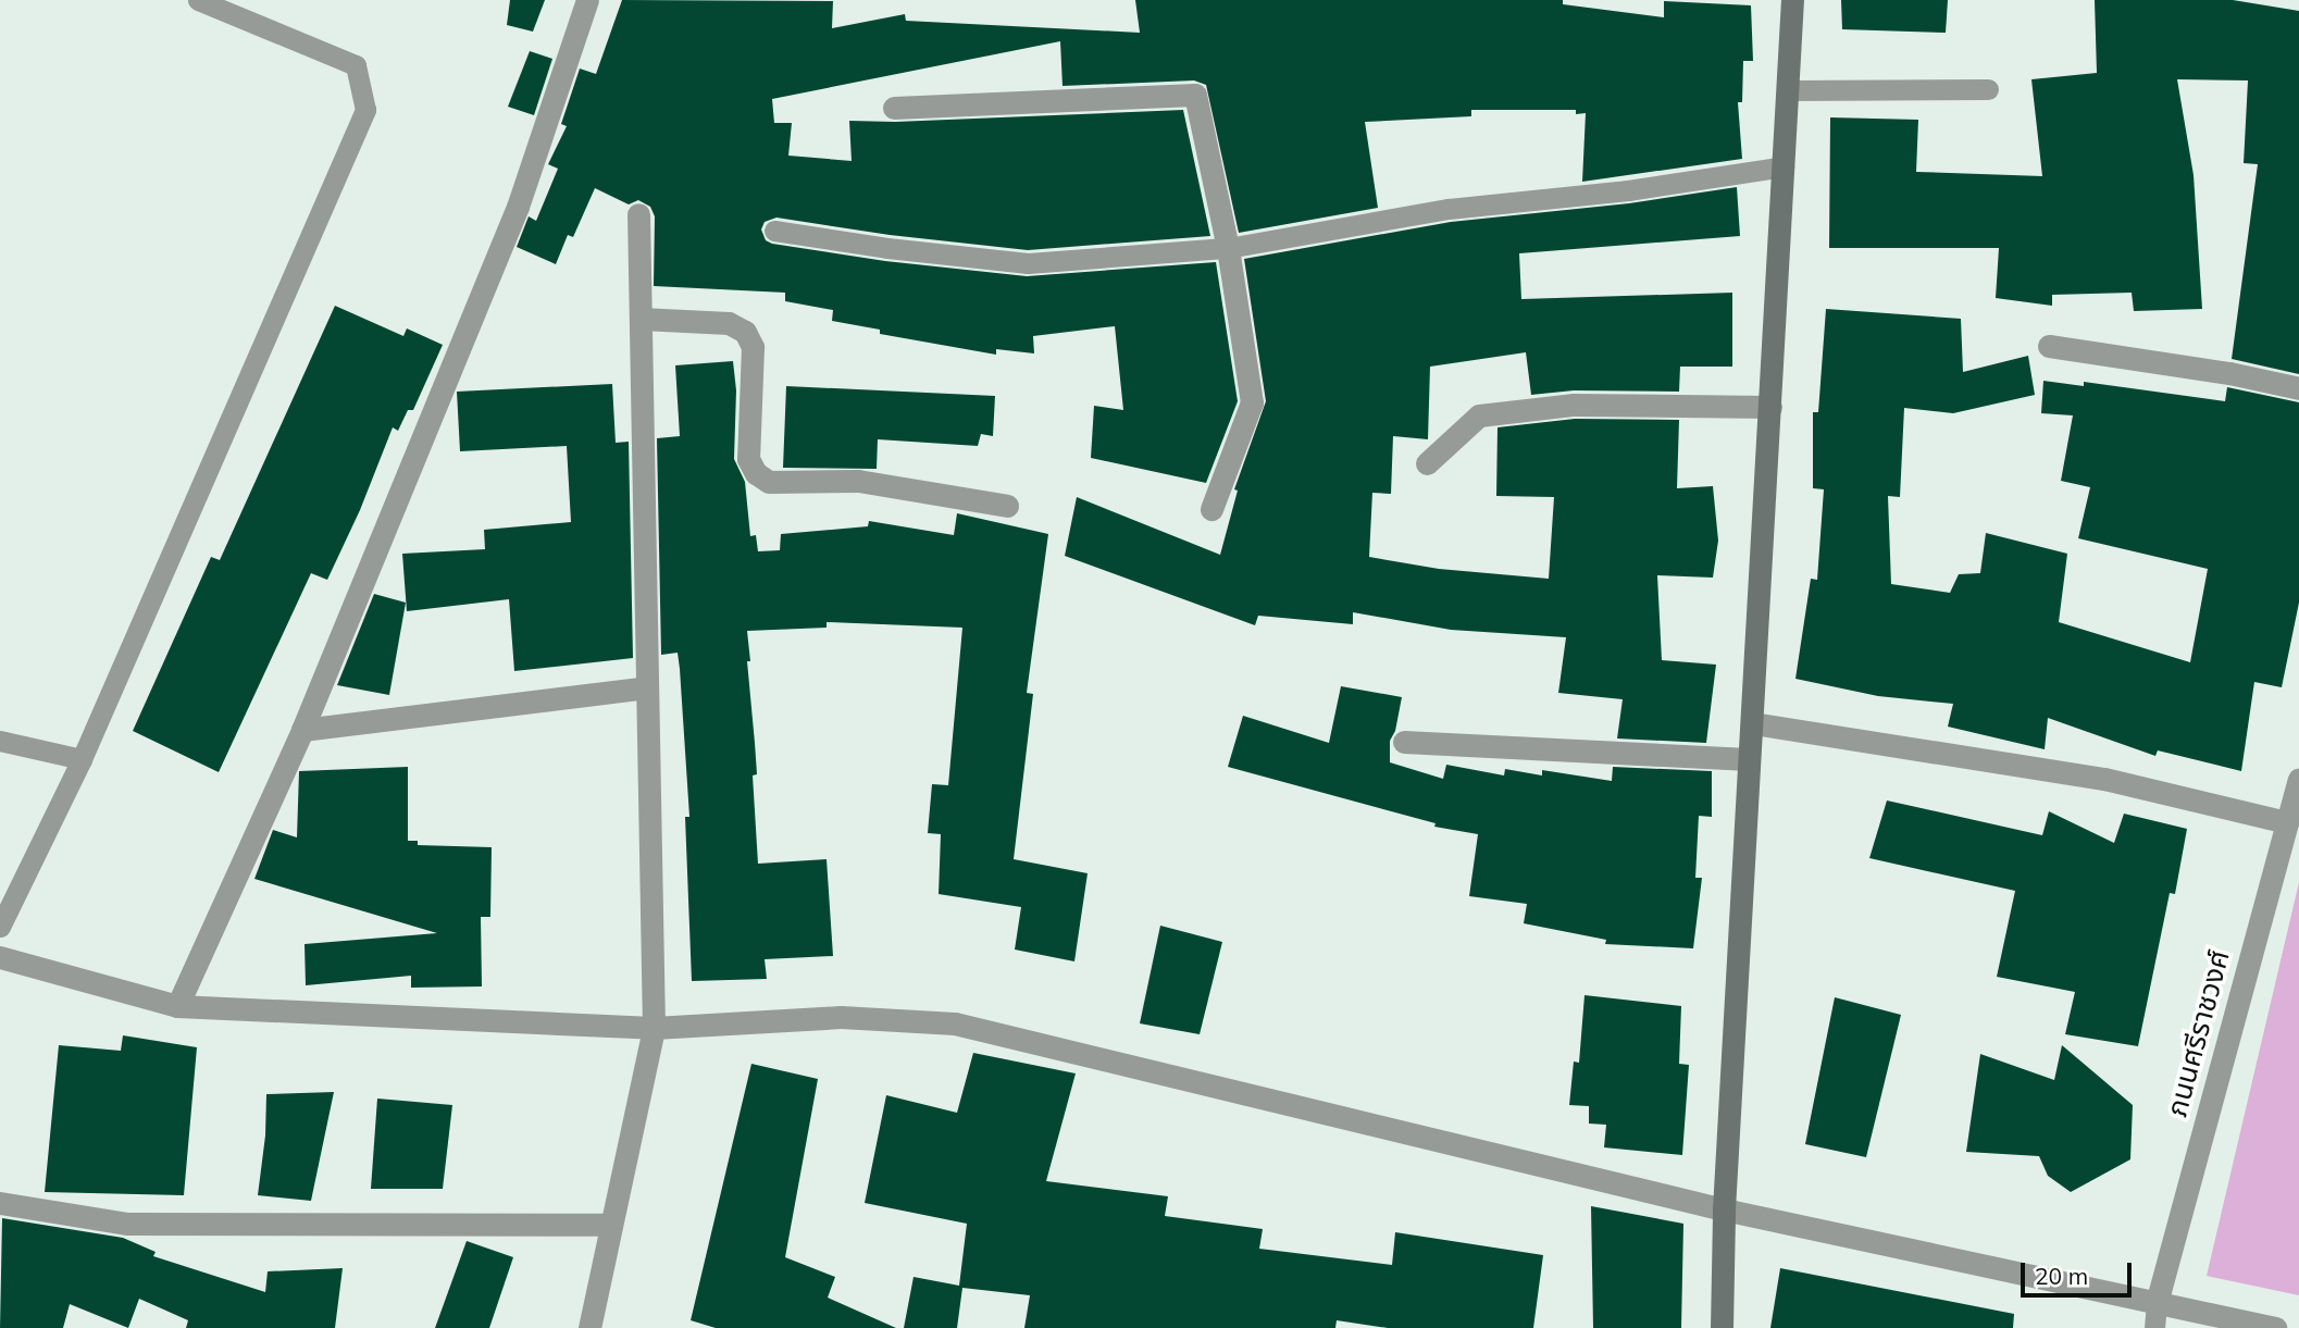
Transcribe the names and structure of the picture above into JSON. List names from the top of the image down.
{
  "streets": {
    "street": ["ภนนศรีราชวงศ์"]
  },
  "scale_bar": "20 m"
}
